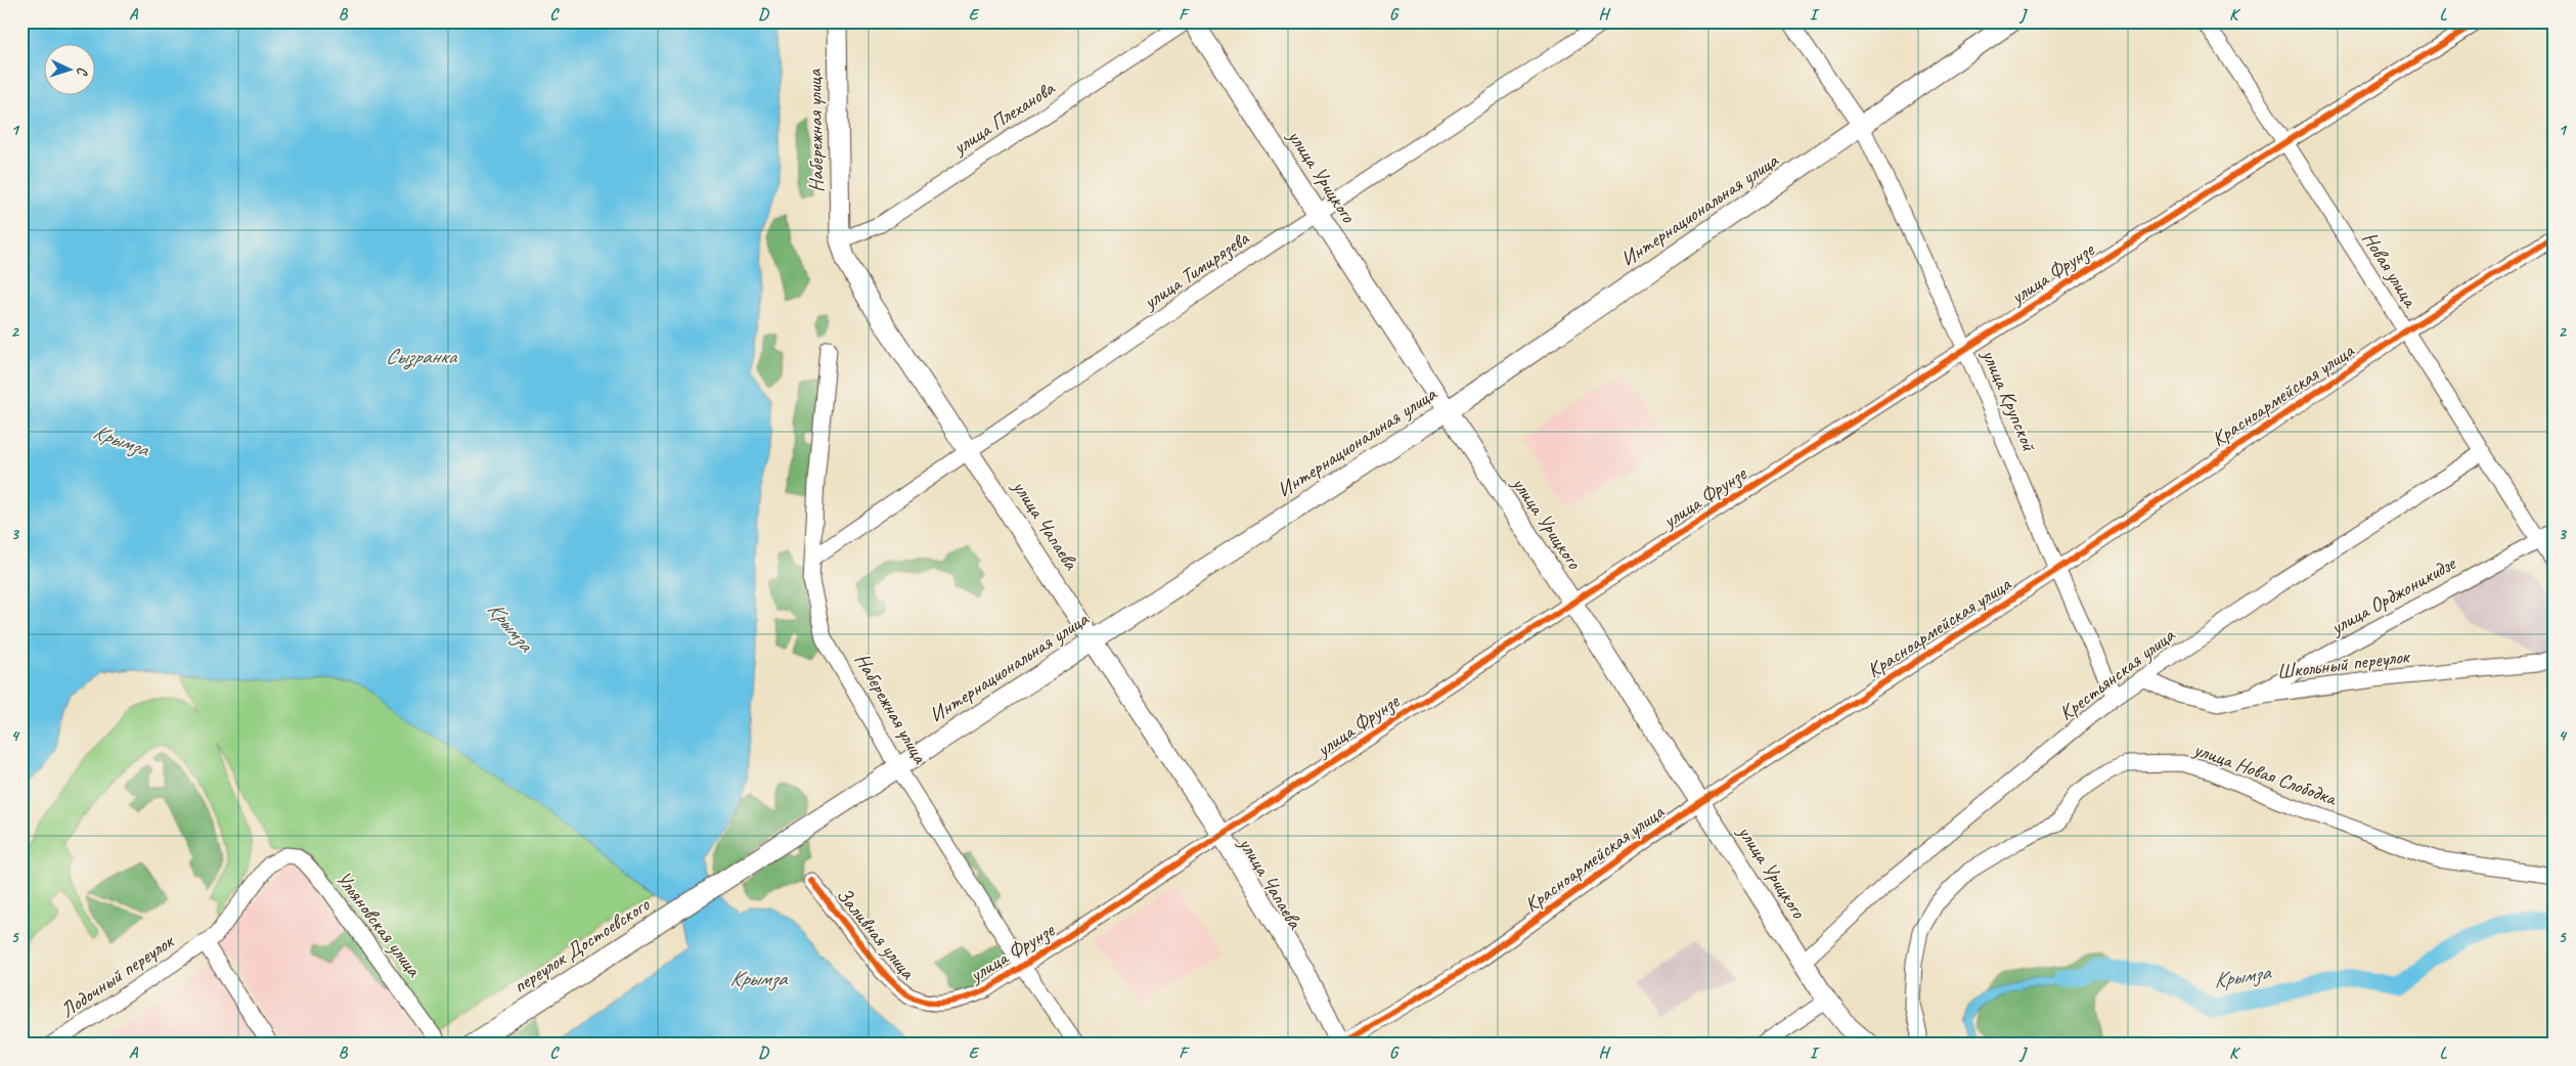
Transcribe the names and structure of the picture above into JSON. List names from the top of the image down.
{
  "streets": {
    "main road": [
      "Набережная улица",
      "улица Урицкого",
      "Интернациональная улица",
      "улица Чапаева",
      "переулок Достоевского"
    ],
    "street": [
      "улица Плеханова",
      "Новая улица",
      "улица Тимирязева",
      "улица Фрунзе",
      "Красноармейская улица",
      "улица Крупской",
      "улица Орджоникидзе",
      "Школьный переулок",
      "Крестьянская улица",
      "улица Новая Слободка",
      "Ульяновская улица",
      "Заливная улица",
      "Лодочный переулок"
    ]
  },
  "crossings": [
    ["улица Плеханова", "Набережная улица"],
    ["улица Плеханова", "улица Чапаева"],
    ["Набережная улица", "Интернациональная улица"],
    ["Набережная улица", "улица Тимирязева"],
    ["Набережная улица", "улица Фрунзе"],
    ["Набережная улица", "улица Чапаева"],
    ["улица Урицкого", "Интернациональная улица"],
    ["улица Урицкого", "улица Тимирязева"],
    ["улица Урицкого", "улица Фрунзе"],
    ["улица Урицкого", "Красноармейская улица"],
    ["улица Урицкого", "Крестьянская улица"],
    ["Интернациональная улица", "улица Крупской"],
    ["Интернациональная улица", "улица Чапаева"],
    ["Интернациональная улица", "переулок Достоевского"],
    ["Новая улица", "улица Фрунзе"],
    ["Новая улица", "Красноармейская улица"],
    ["Новая улица", "улица Орджоникидзе"],
    ["Новая улица", "Крестьянская улица"],
    ["улица Тимирязева", "улица Чапаева"],
    ["улица Фрунзе", "улица Крупской"],
    ["улица Фрунзе", "улица Чапаева"],
    ["улица Фрунзе", "Заливная улица"],
    ["Красноармейская улица", "улица Крупской"],
    ["Красноармейская улица", "улица Чапаева"],
    ["улица Крупской", "Крестьянская улица"],
    ["улица Орджоникидзе", "Школьный переулок"],
    ["Школьный переулок", "Крестьянская улица"],
    ["Ульяновская улица", "Лодочный переулок"]
  ],
  "water": ["Сызранка", "Крымза"],
  "north": "right",
  "grid": {
    "columns": [
      "A",
      "B",
      "C",
      "D",
      "E",
      "F",
      "G",
      "H",
      "I",
      "J",
      "K",
      "L"
    ],
    "rows": [
      "1",
      "2",
      "3",
      "4",
      "5"
    ]
  }
}
